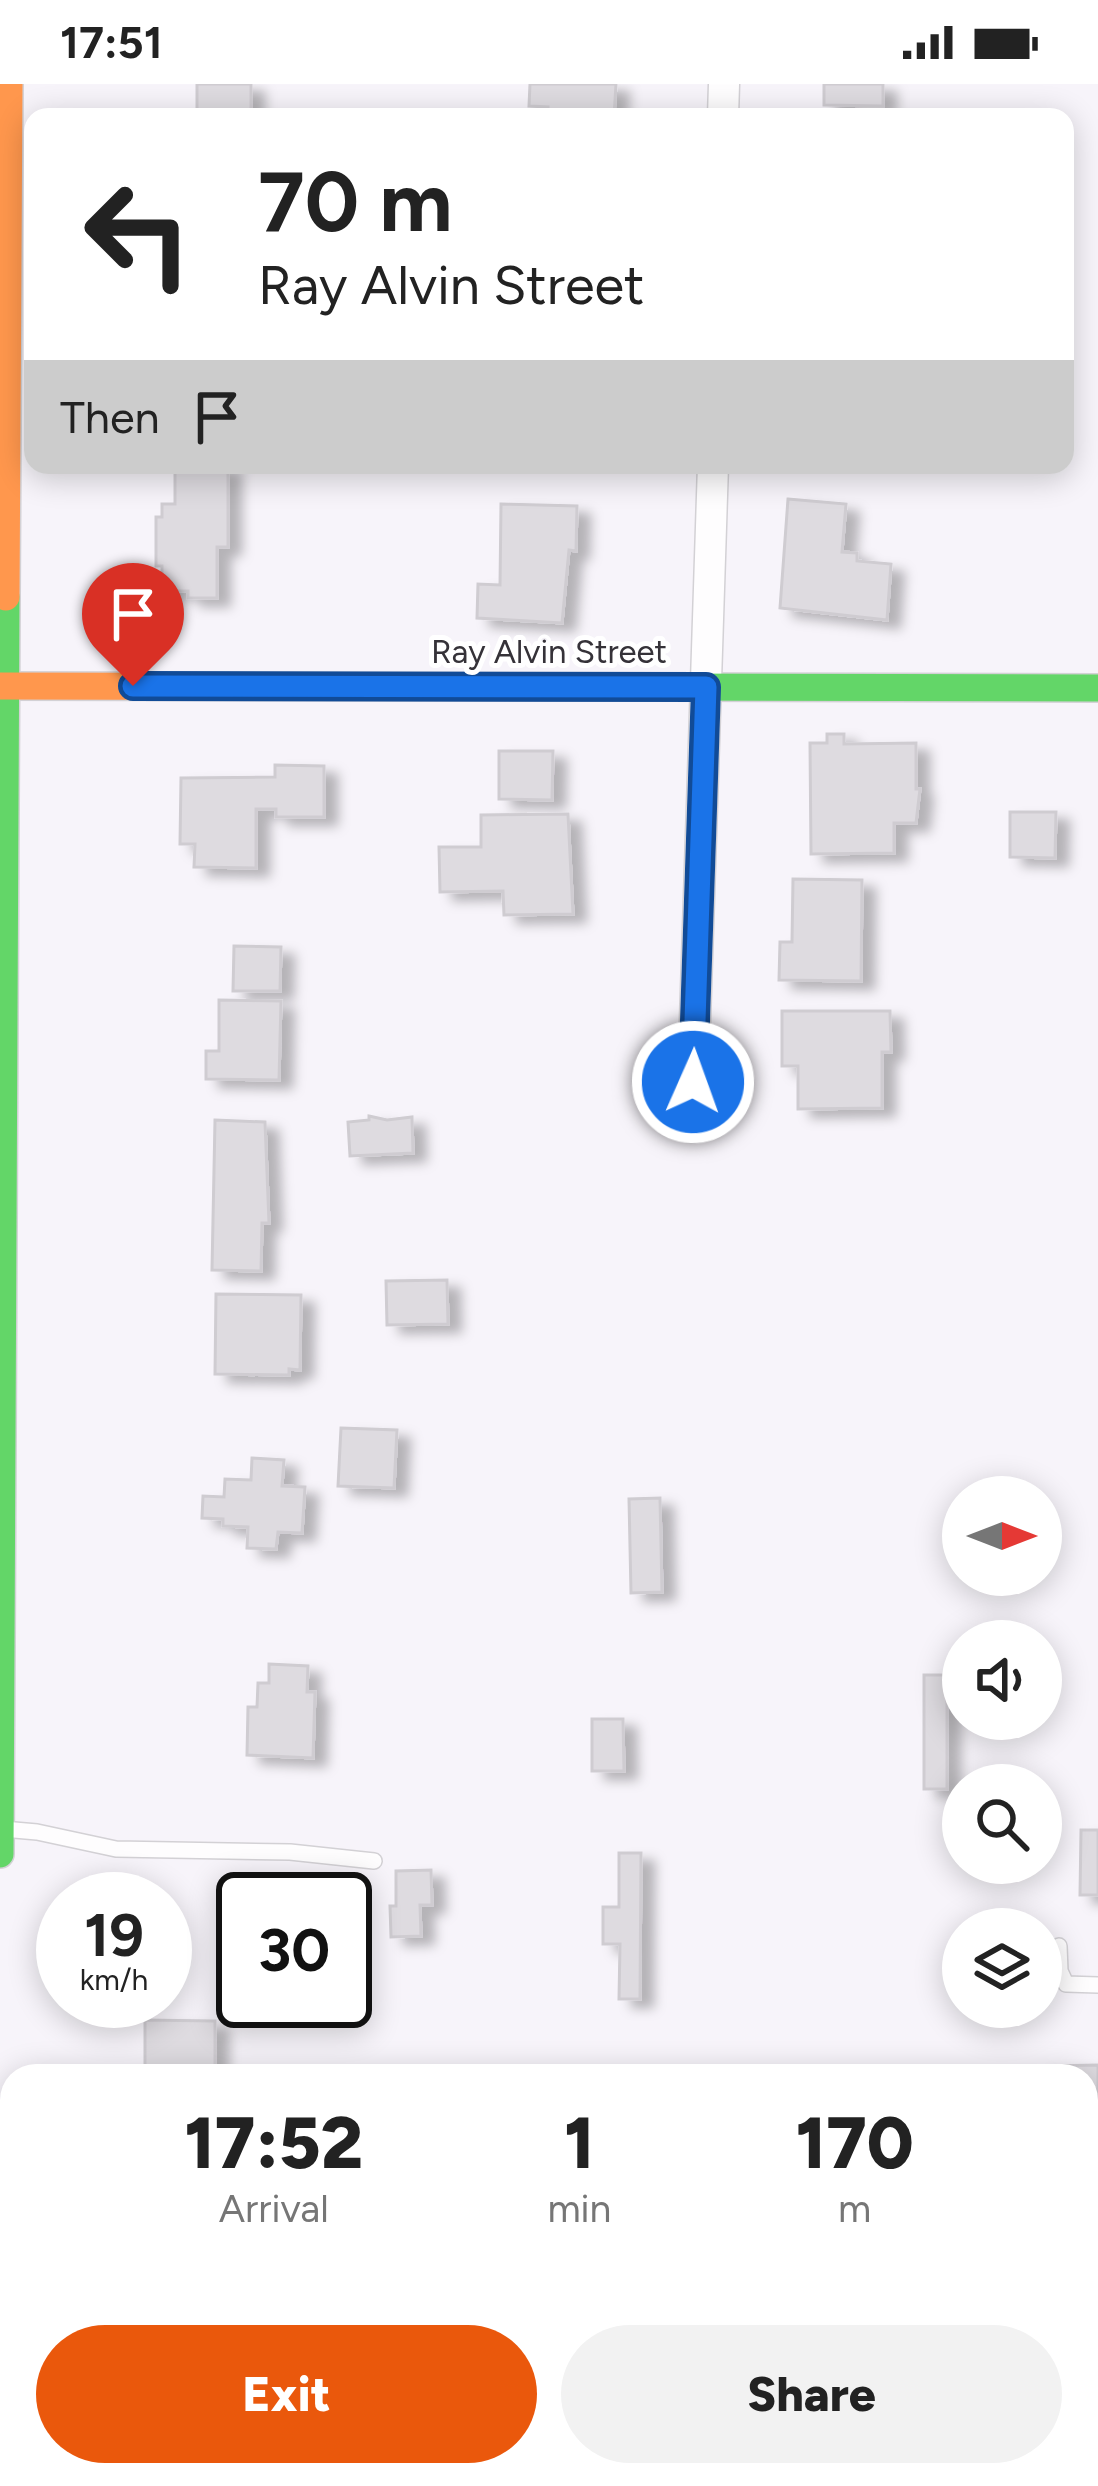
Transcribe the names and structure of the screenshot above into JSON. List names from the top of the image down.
{
  "streets": {
    "street": ["Ray Alvin Street"]
  },
  "north": "right",
  "page": {
    "status": "17:51",
    "turn": ["70 m", "Ray Alvin Street"],
    "then": "Then",
    "speed": "19 km/h",
    "limit": "30",
    "eta": [
      "17:52",
      "Arrival",
      "1",
      "min",
      "170",
      "m"
    ],
    "buttons": ["Exit", "Share"]
  }
}
